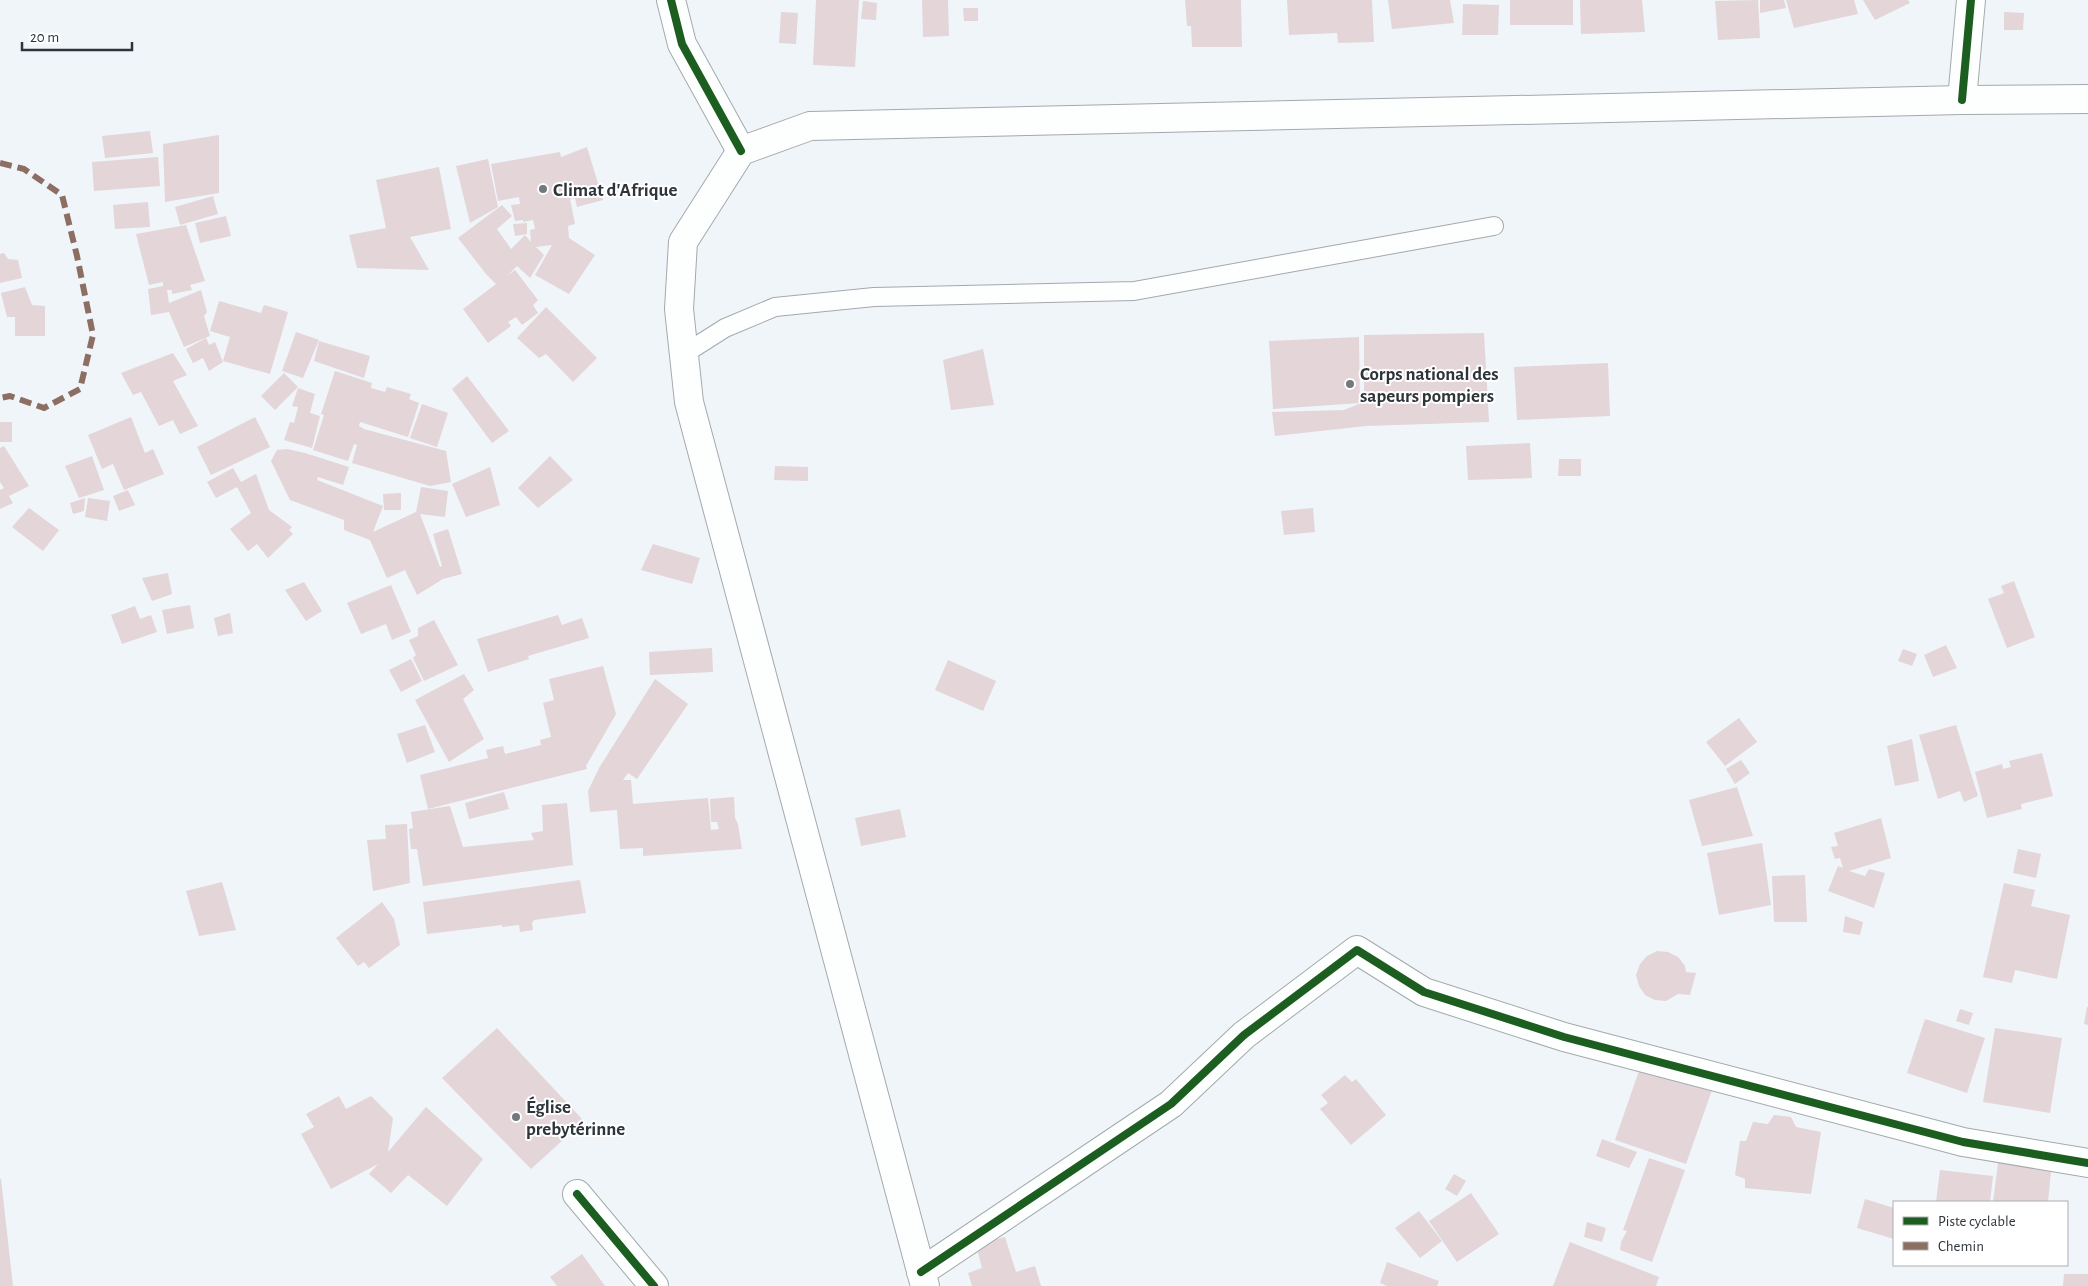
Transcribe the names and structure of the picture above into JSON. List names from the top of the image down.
{
  "places": ["Climat d'Afrique", "Corps national des sapeurs pompiers", "Église prebytérinne"],
  "legend": ["Piste cyclable", "Chemin"],
  "scale_bar": "20 m"
}
